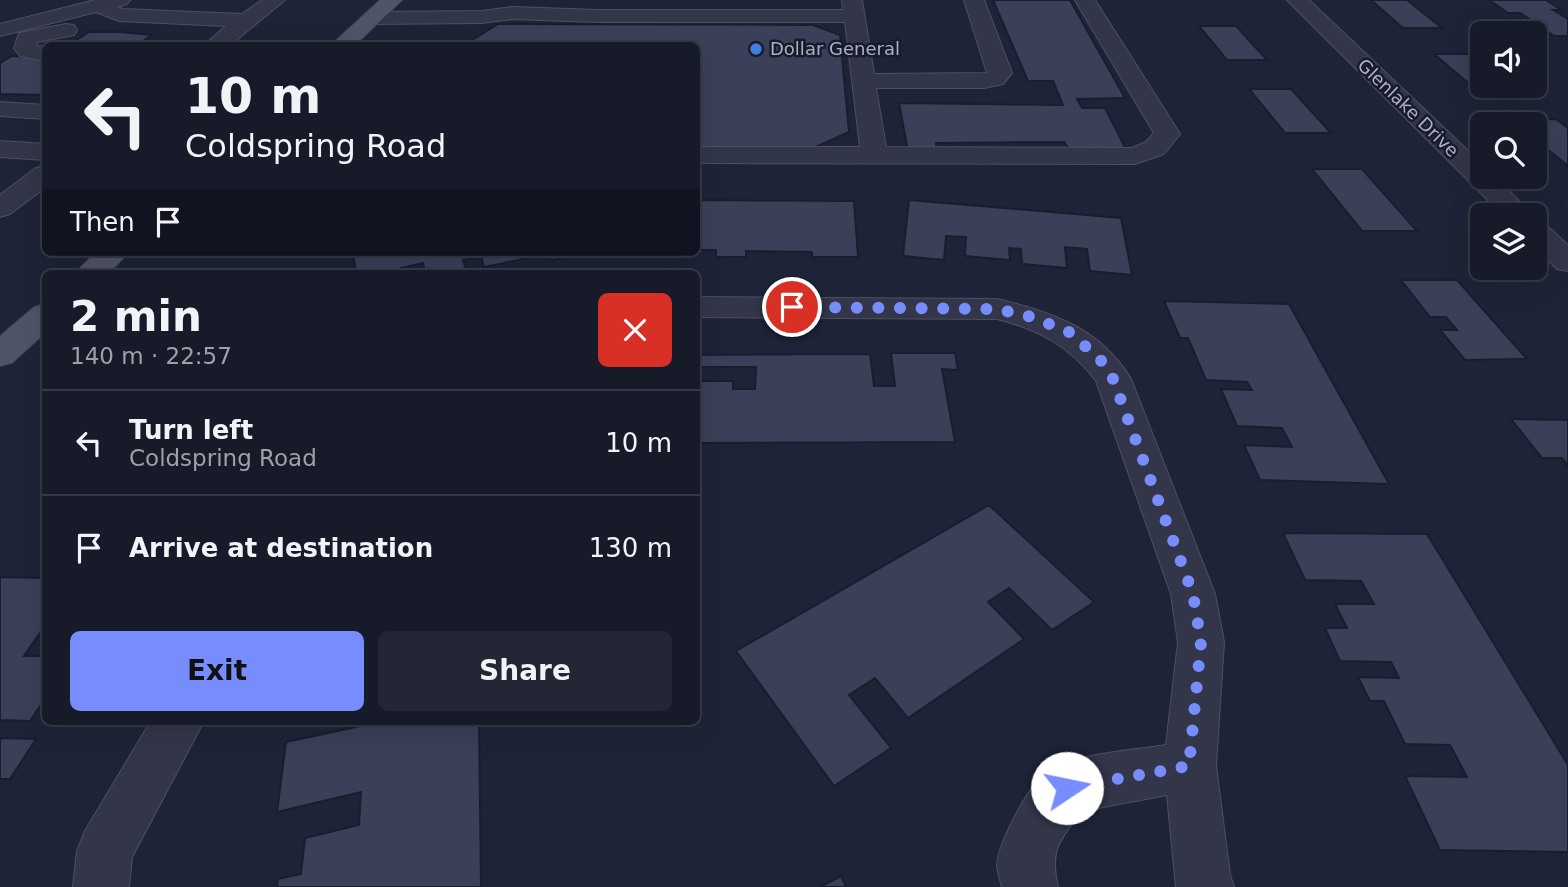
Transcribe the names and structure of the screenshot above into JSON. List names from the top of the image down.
{
  "streets": {
    "street": ["Glenlake Drive"]
  },
  "places": ["Dollar General"],
  "page": {
    "turn": ["10 m", "Coldspring Road"],
    "then": "Then",
    "heading": ["2 min", "140 m · 22:57"],
    "list": [
      {
        "name": "Turn left",
        "note": "Coldspring Road",
        "value": "10 m"
      },
      {
        "name": "Arrive at destination",
        "value": "130 m"
      }
    ],
    "buttons": ["Exit", "Share"]
  }
}
